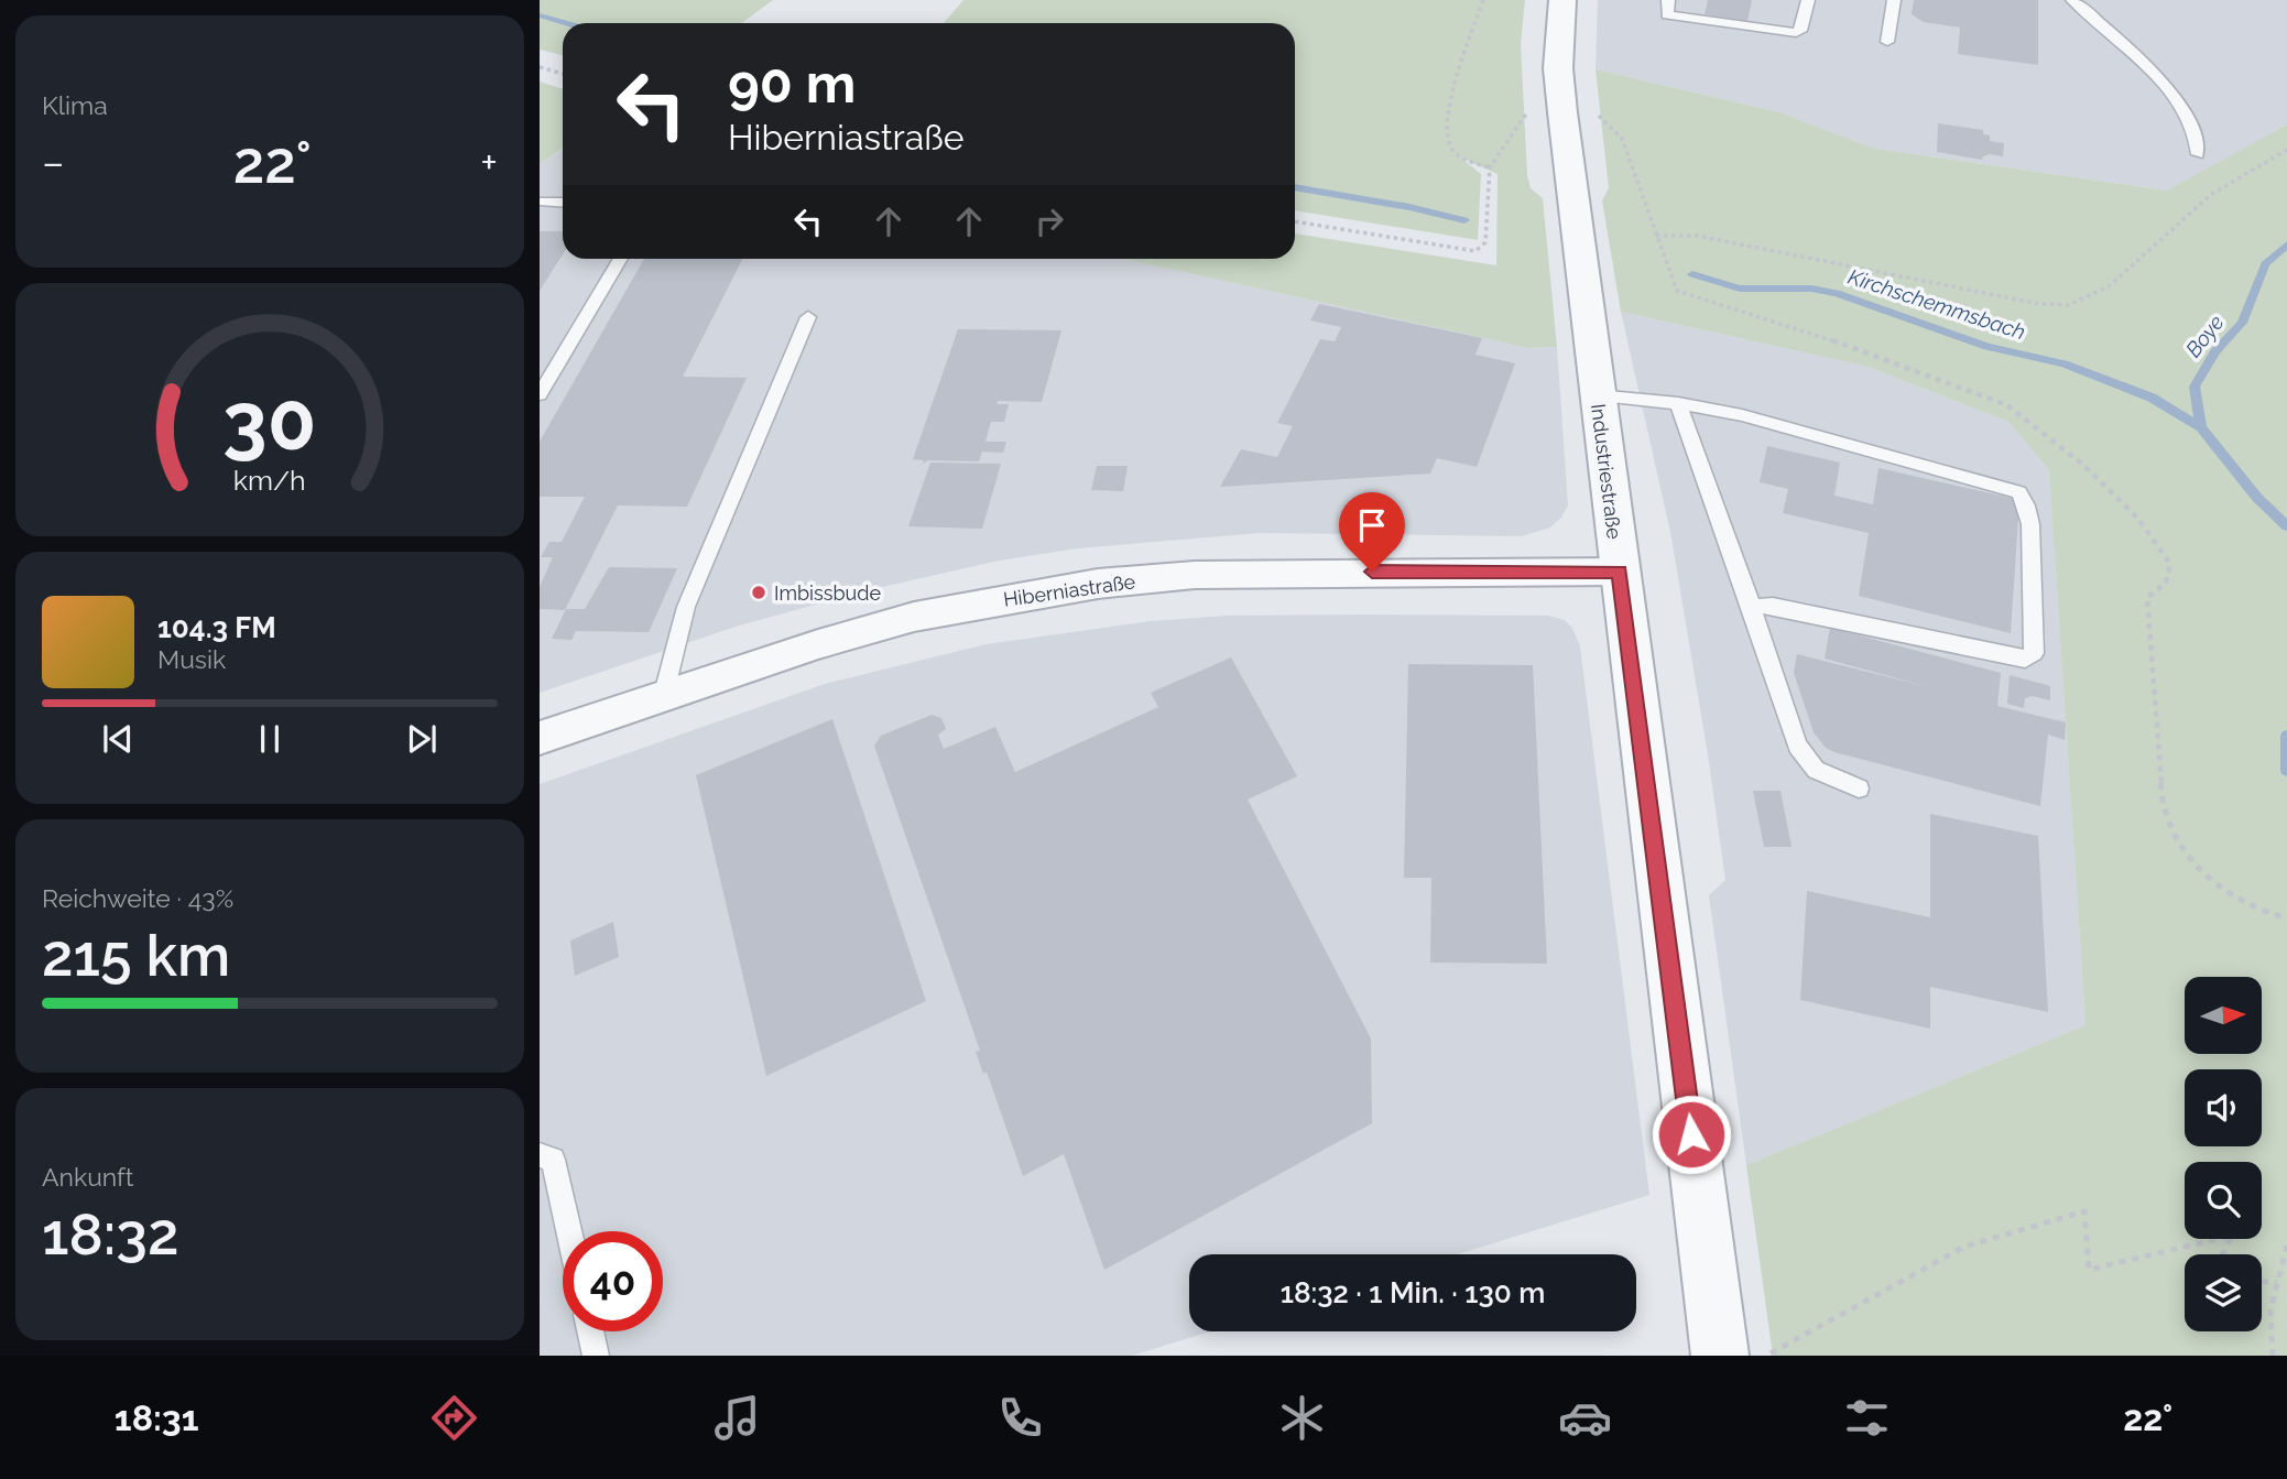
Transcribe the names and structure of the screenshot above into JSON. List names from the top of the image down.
{
  "streets": {
    "street": ["Industriestraße", "Hiberniastraße"]
  },
  "crossings": [
    ["Industriestraße", "Hiberniastraße"]
  ],
  "water": ["Kirchschemmsbach", "Boye"],
  "places": ["Imbissbude"],
  "north": "right",
  "page": {
    "tile": [
      "Klima",
      ["Reichweite · 43%", "215 km"],
      ["Ankunft", "18:32"]
    ],
    "turn": ["90 m", "Hiberniastraße"],
    "heat": ["−", "22°", "+"],
    "song": ["104.3 FM", "Musik"],
    "limit": "40",
    "trip": "18:32 · 1 Min. · 130 m",
    "tabs": ["18:31", "22°"],
    "gauge": ["30", "km/h"]
  }
}
